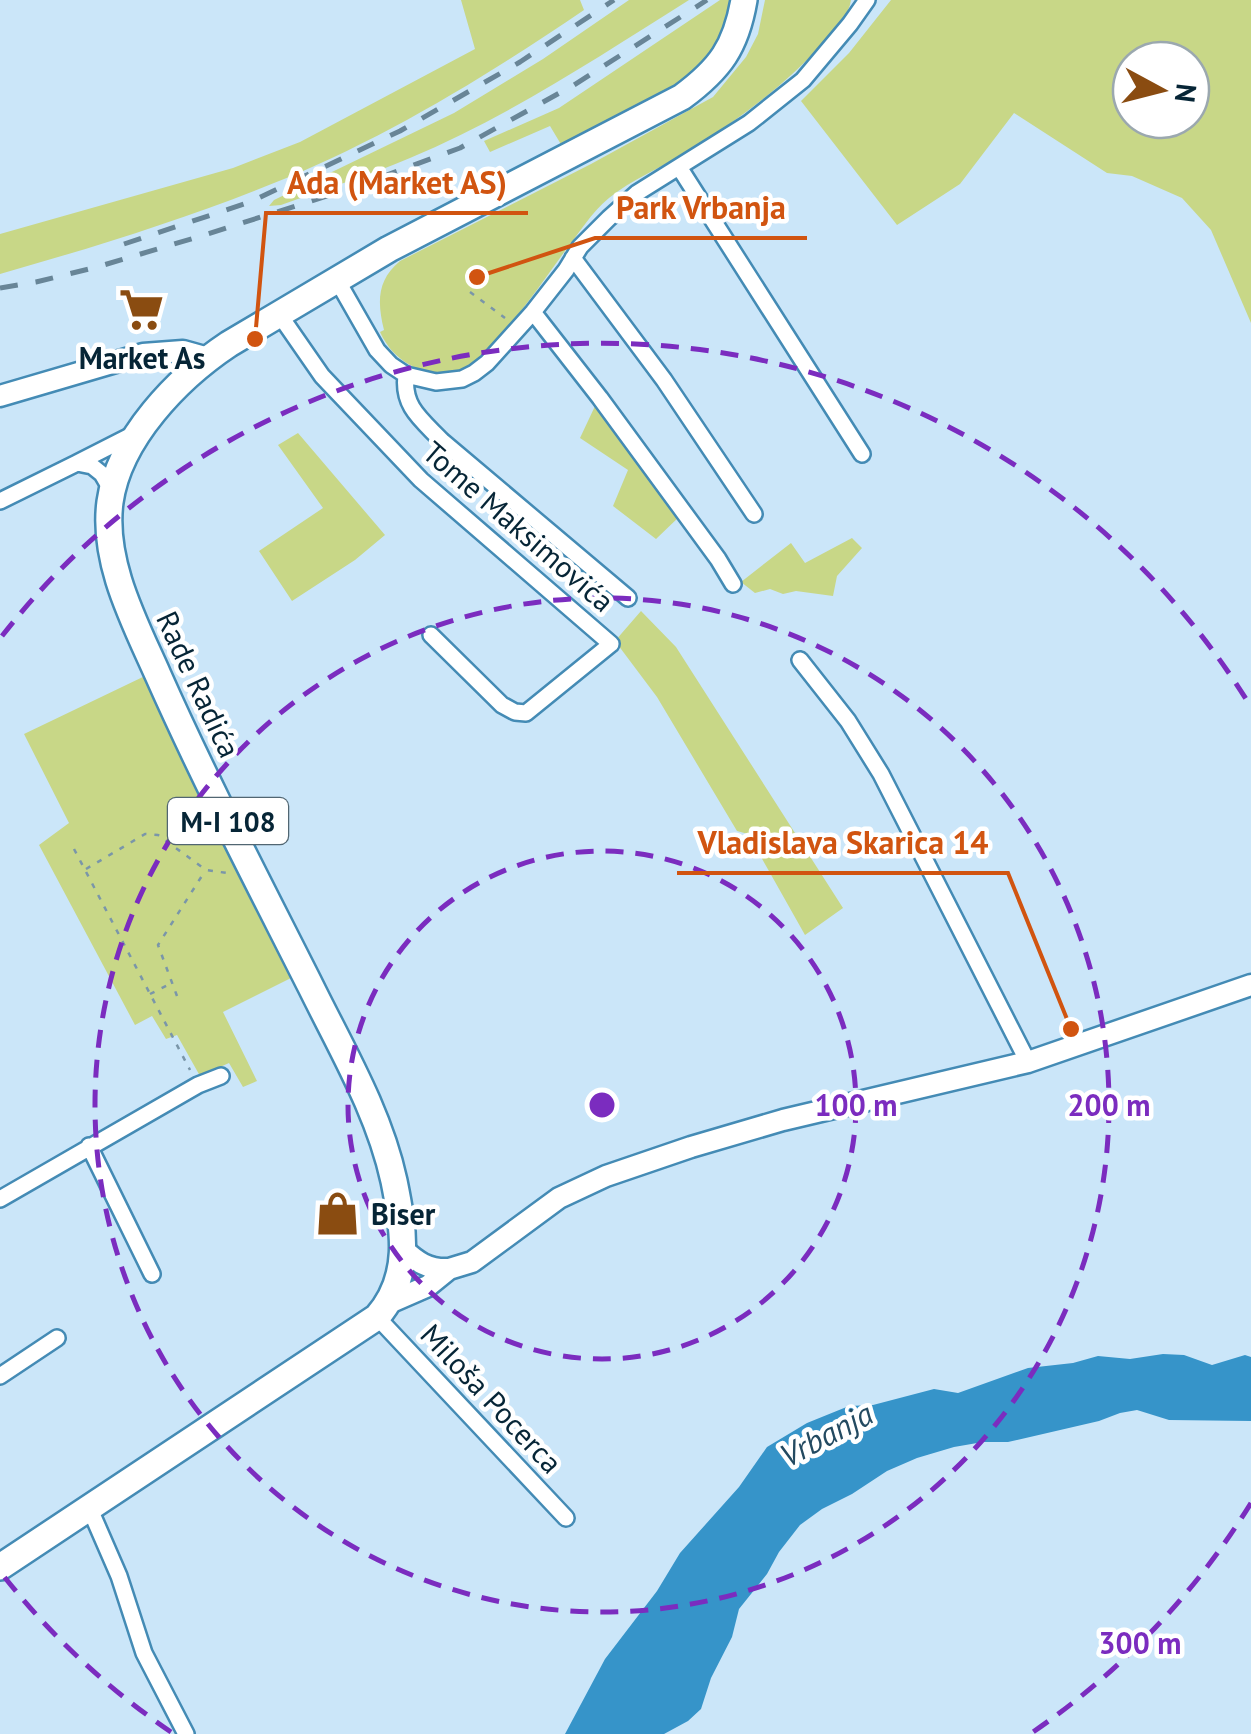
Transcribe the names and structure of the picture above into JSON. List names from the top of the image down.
{
  "streets": {
    "main road": ["Rade Radića", "M-I 108"],
    "street": ["Tome Maksimovića", "Miloša Pocerca"]
  },
  "crossings": [
    ["Tome Maksimovića", "Rade Radića"],
    ["Rade Radića", "Miloša Pocerca"]
  ],
  "water": ["Vrbanja"],
  "places": {
    "other": ["Park Vrbanja", "Ada (Market AS)", "Vladislava Skarica 14"],
    "supermarket": ["Market As"],
    "shop": ["Biser"]
  },
  "north": "right",
  "rings": ["100 m", "200 m", "300 m"]
}
